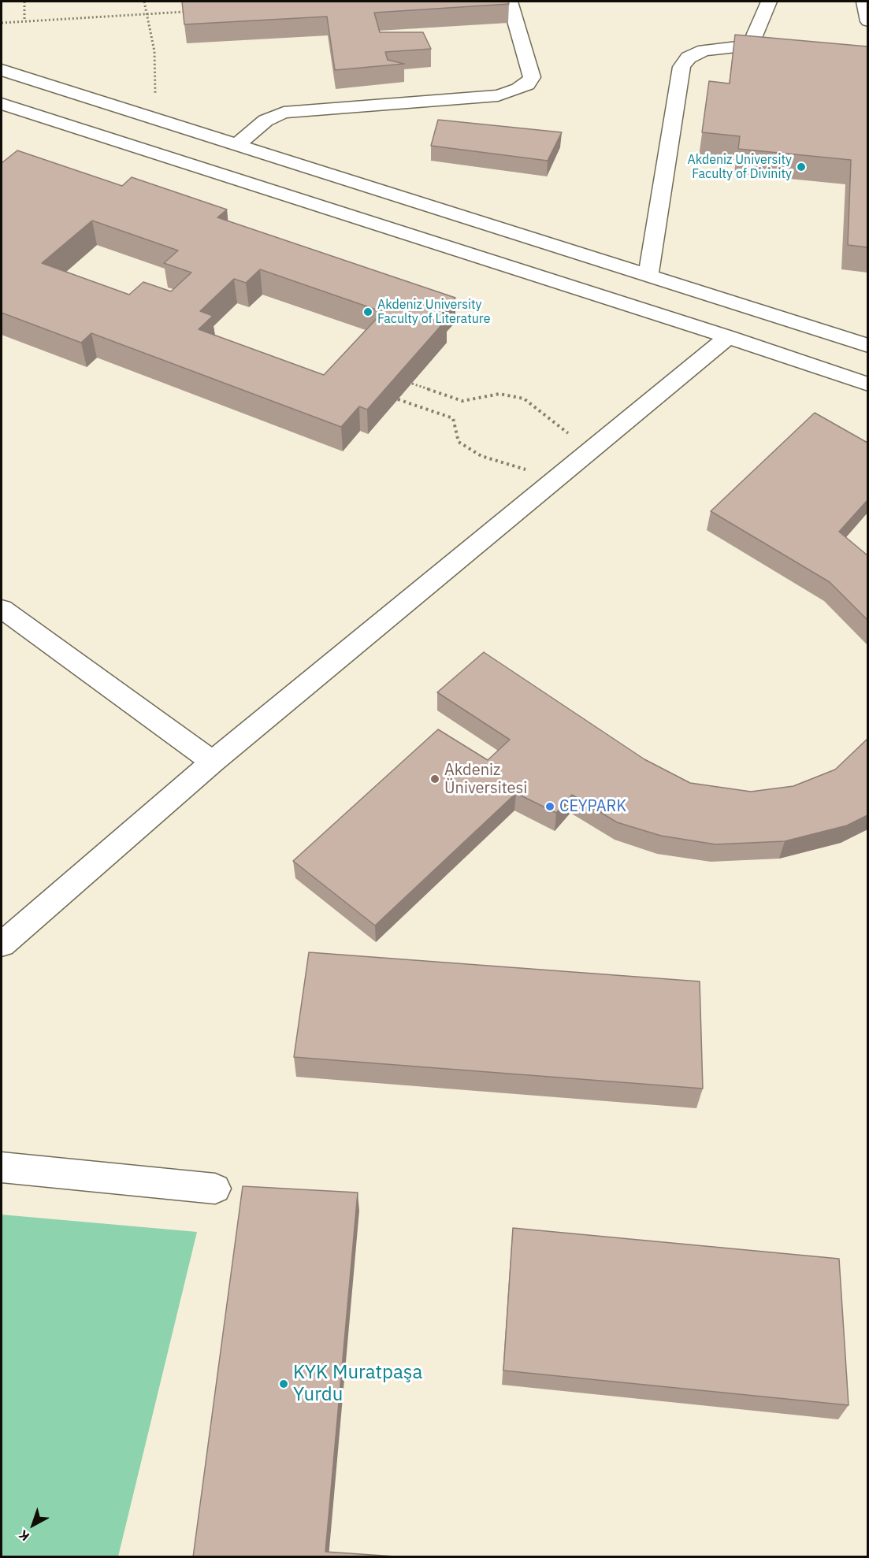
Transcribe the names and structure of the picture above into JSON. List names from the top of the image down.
{
  "places": [
    "Akdeniz University Faculty of Divinity",
    "Akdeniz University Faculty of Literature",
    "Akdeniz Üniversitesi",
    "CEYPARK",
    "KYK Muratpaşa Yurdu"
  ],
  "north": "bottom left"
}
